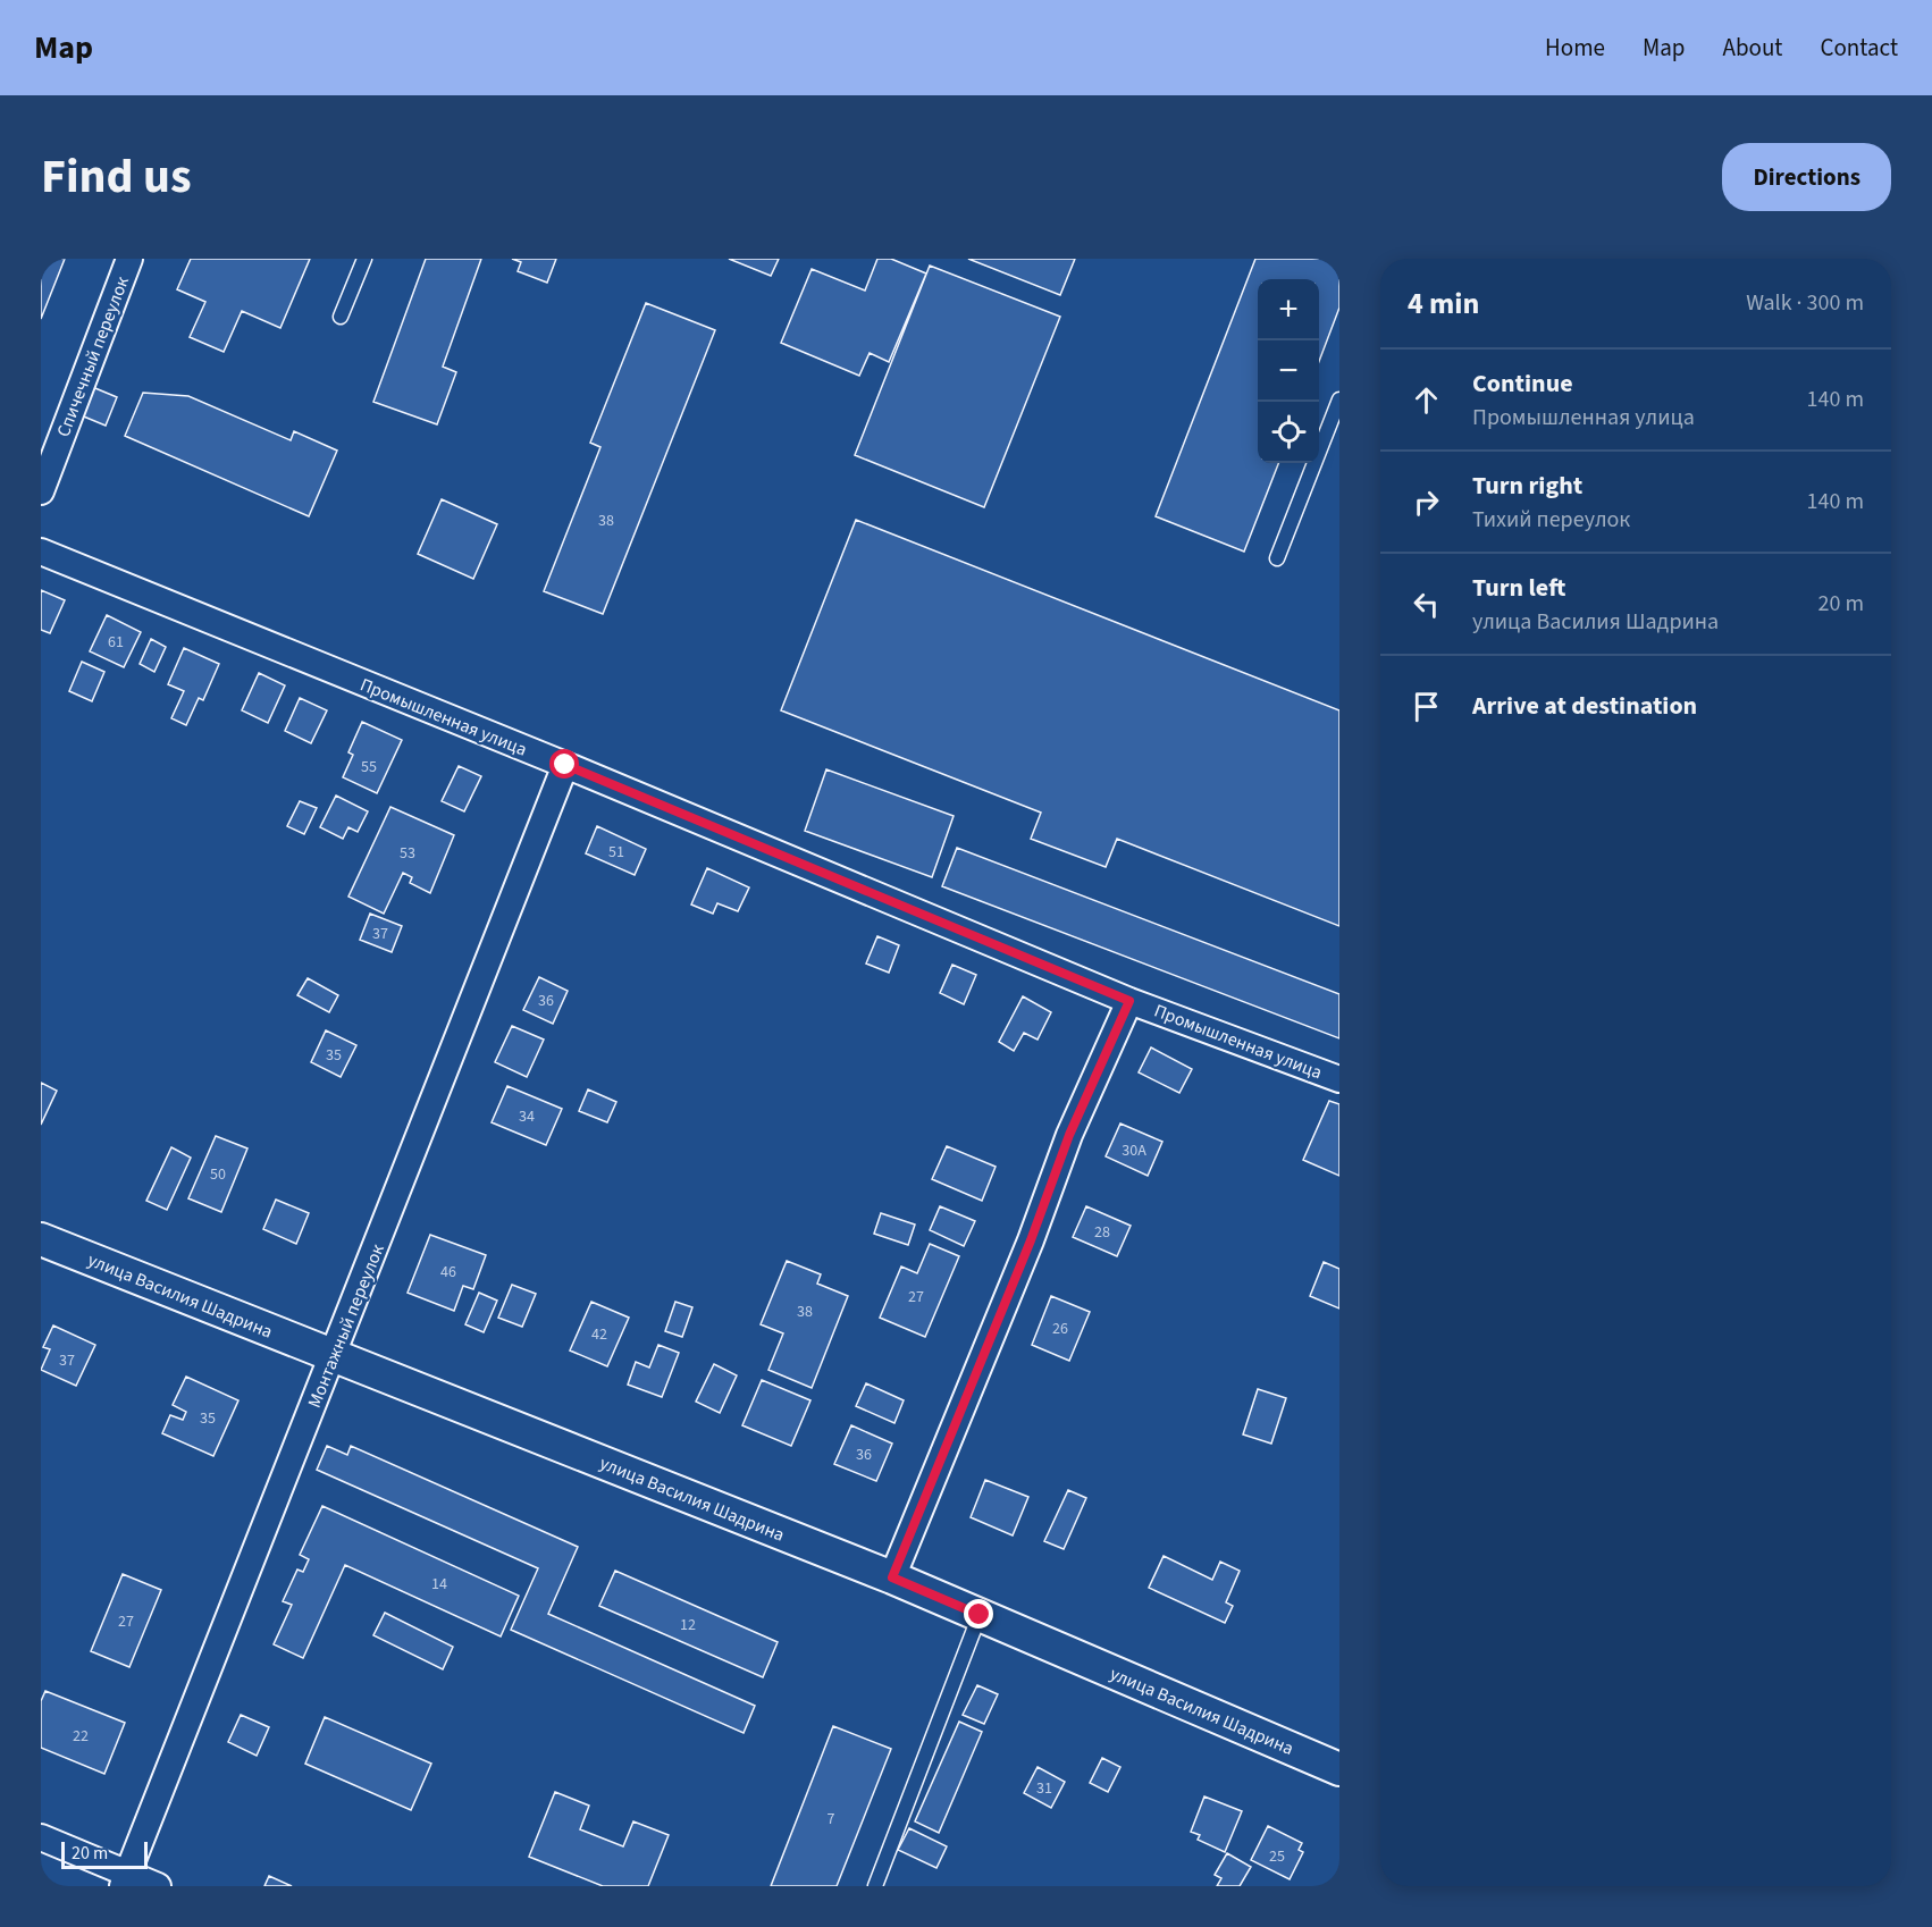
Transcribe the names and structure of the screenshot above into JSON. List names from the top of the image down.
{
  "streets": {
    "street": [
      "Спичечный переулок",
      "Промышленная улица",
      "улица Василия Шадрина",
      "Монтажный переулок"
    ]
  },
  "crossings": [
    ["Промышленная улица", "Монтажный переулок"],
    ["улица Василия Шадрина", "Монтажный переулок"]
  ],
  "house_numbers": [
    "38",
    "61",
    "55",
    "51",
    "53",
    "37",
    "36",
    "35",
    "34",
    "30А",
    "50",
    "28",
    "46",
    "27",
    "38",
    "26",
    "42",
    "37",
    "35",
    "36",
    "14",
    "27",
    "12",
    "22",
    "31",
    "7",
    "25"
  ],
  "scale_bar": "20 m",
  "page": {
    "header": "Map",
    "nav": [
      "Home",
      "Map",
      "About",
      "Contact"
    ],
    "title": "Find us",
    "buttons": "Directions",
    "heading": ["4 min", "Walk · 300 m"],
    "map_buttons": ["+", "−"],
    "list": [
      ["Continue", "Промышленная улица", "140 m"],
      ["Turn right", "Тихий переулок", "140 m"],
      ["Turn left", "улица Василия Шадрина", "20 m"],
      "Arrive at destination"
    ],
    "scale": "20 m"
  }
}
